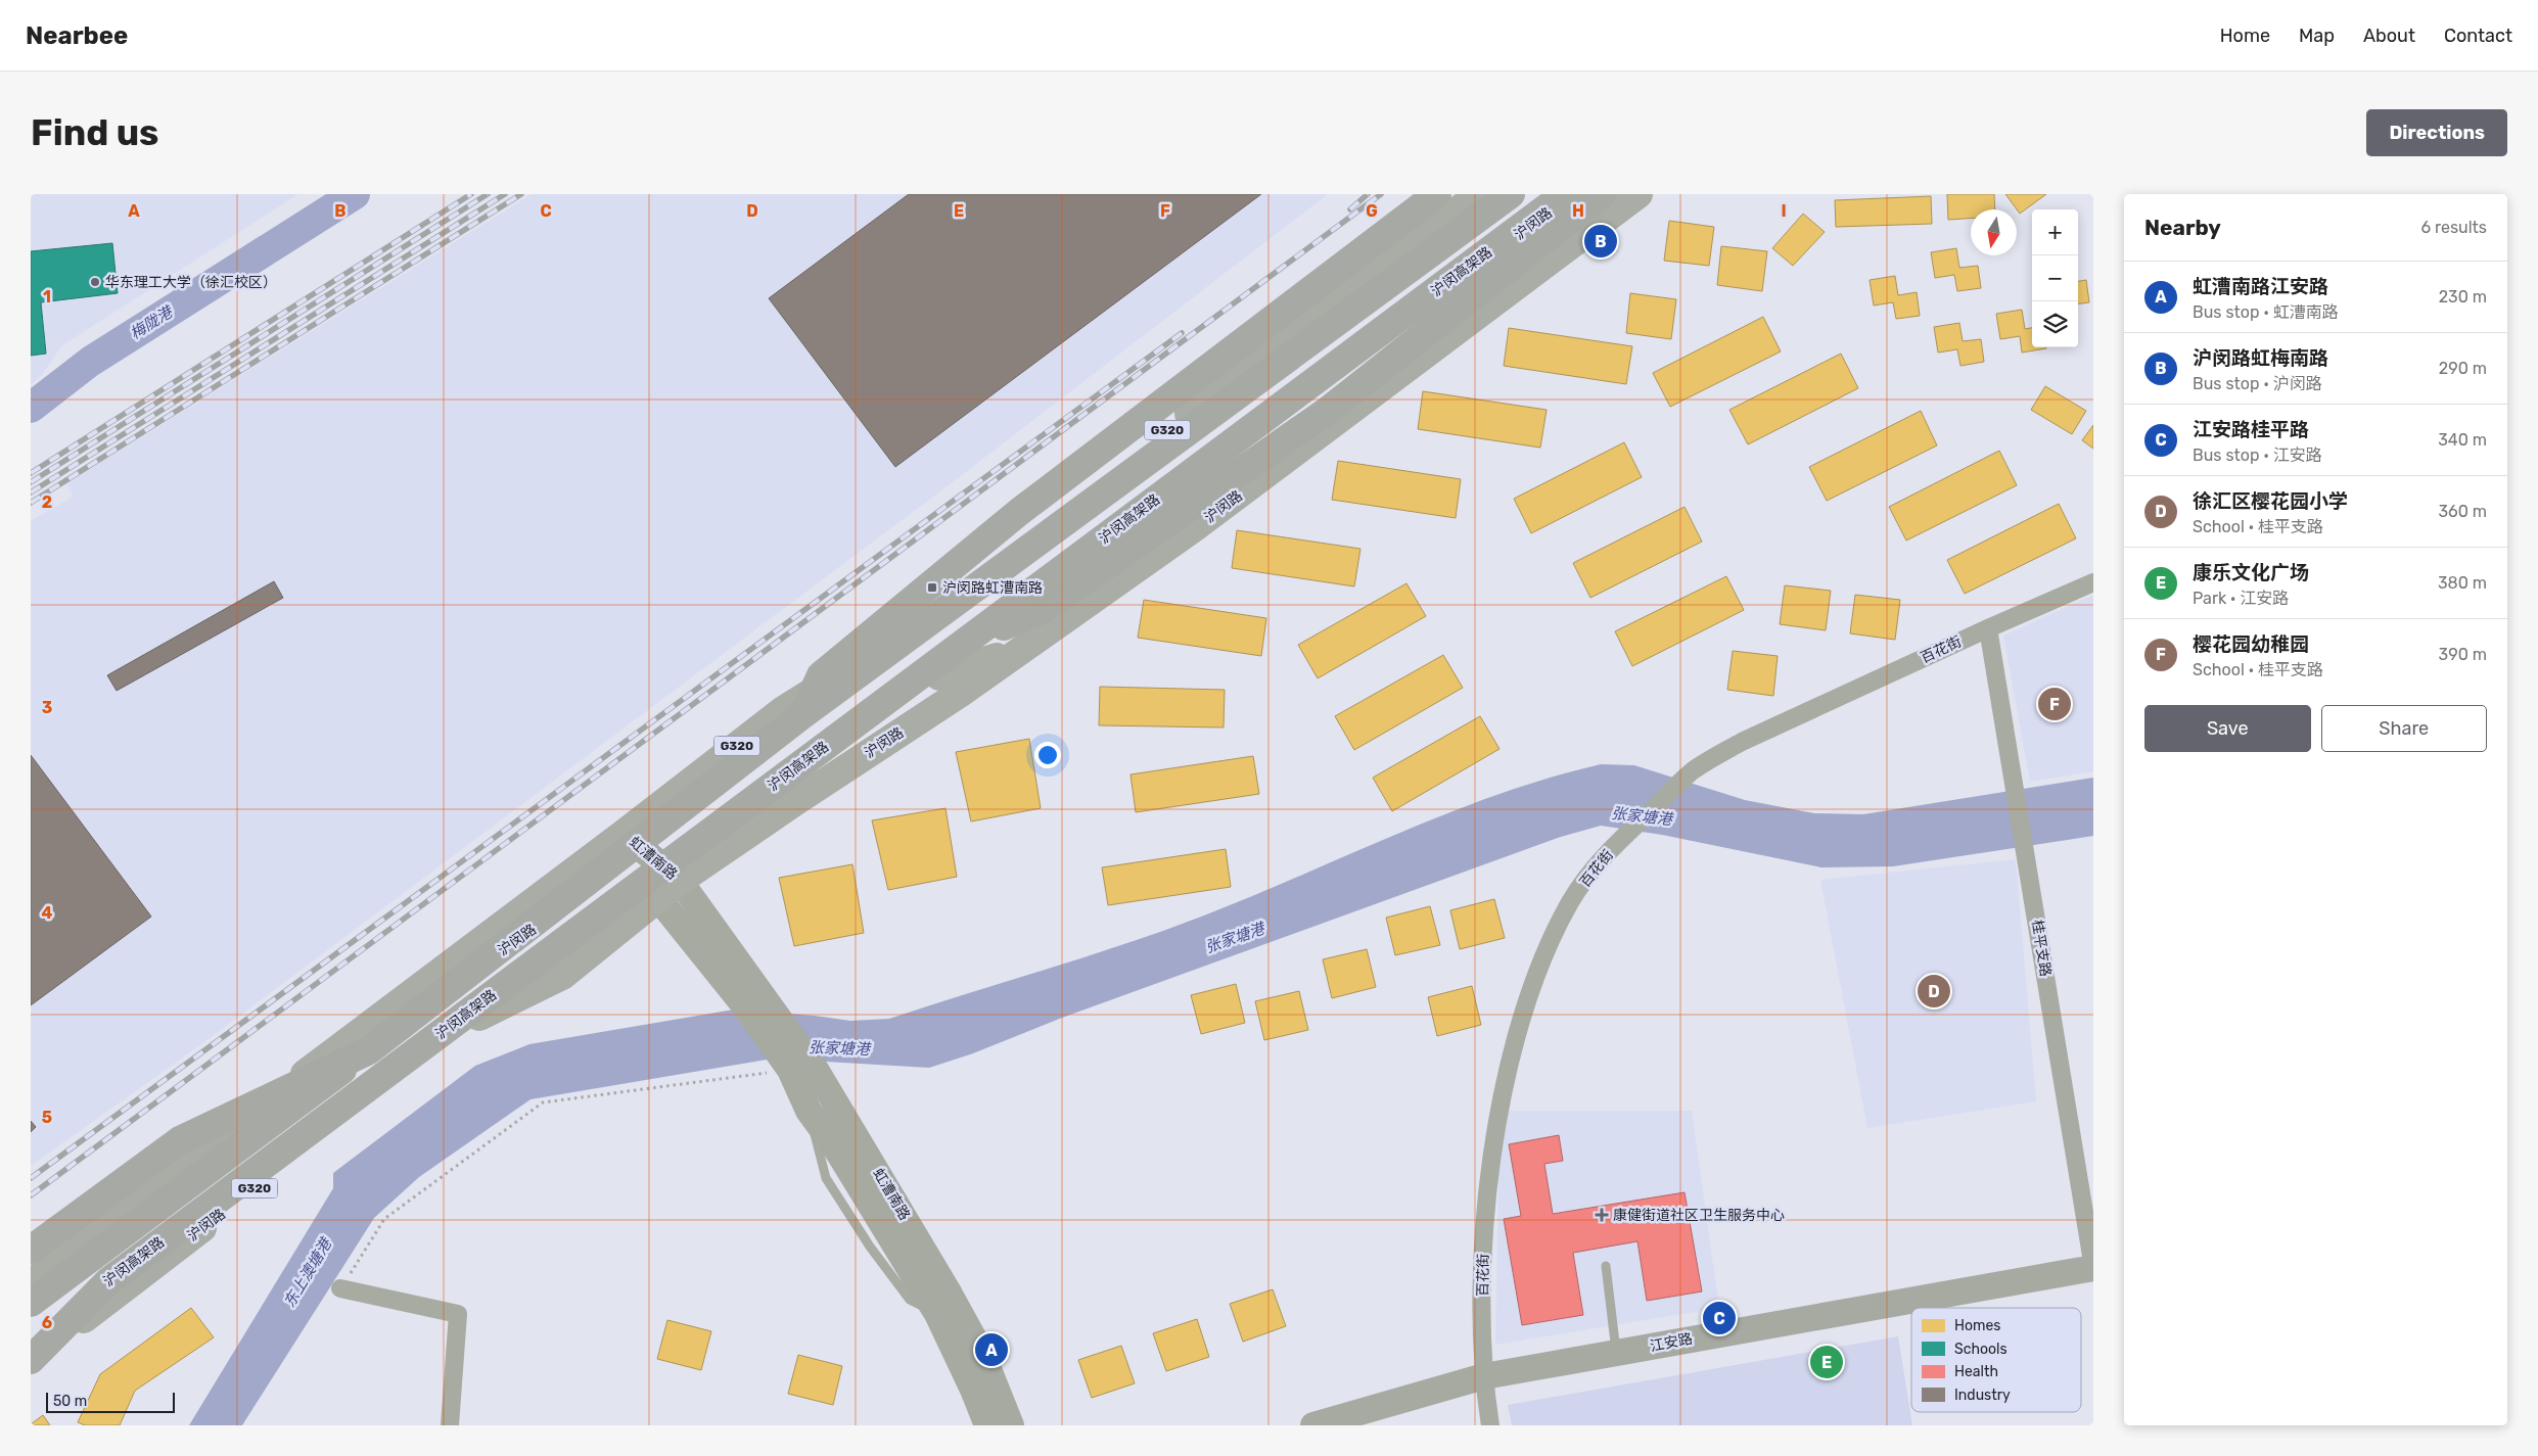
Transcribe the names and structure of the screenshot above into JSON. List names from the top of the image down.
{
  "streets": {
    "highway": ["沪闵高架路"],
    "main road": [
      "沪闵路",
      "G320",
      "虹漕南路",
      "江安路"
    ],
    "street": ["百花街", "桂平支路"]
  },
  "crossings": [
    ["沪闵路", "沪闵高架路"],
    ["沪闵路", "虹漕南路"],
    ["百花街", "桂平支路"],
    ["百花街", "江安路"],
    ["桂平支路", "江安路"]
  ],
  "water": ["梅陇港", "张家塘港", "东上澳塘港"],
  "places": {
    "other": ["华东理工大学（徐汇校区）"],
    "transit": ["沪闵路虹漕南路"],
    "health": ["康健街道社区卫生服务中心"]
  },
  "legend": [
    "Homes",
    "Schools",
    "Health",
    "Industry"
  ],
  "scale_bar": "50 m",
  "north": "bottom",
  "page": {
    "header": "Nearbee",
    "nav": [
      "Home",
      "Map",
      "About",
      "Contact"
    ],
    "buttons": [
      "Directions",
      ["Save", "Share"]
    ],
    "title": "Find us",
    "heading": ["Nearby", "6 results"],
    "map_buttons": ["+", "−"],
    "pins": [
      "B",
      "F",
      "D",
      "C",
      "A",
      "E"
    ],
    "list": [
      {
        "mark": "A",
        "name": "虹漕南路江安路",
        "note": "Bus stop · 虹漕南路",
        "value": "230 m"
      },
      {
        "mark": "B",
        "name": "沪闵路虹梅南路",
        "note": "Bus stop · 沪闵路",
        "value": "290 m"
      },
      {
        "mark": "C",
        "name": "江安路桂平路",
        "note": "Bus stop · 江安路",
        "value": "340 m"
      },
      {
        "mark": "D",
        "name": "徐汇区樱花园小学",
        "note": "School · 桂平支路",
        "value": "360 m"
      },
      {
        "mark": "E",
        "name": "康乐文化广场",
        "note": "Park · 江安路",
        "value": "380 m"
      },
      {
        "mark": "F",
        "name": "樱花园幼稚园",
        "note": "School · 桂平支路",
        "value": "390 m"
      }
    ],
    "scale": "50 m"
  },
  "grid": {
    "columns": [
      "A",
      "B",
      "C",
      "D",
      "E",
      "F",
      "G",
      "H",
      "I"
    ],
    "rows": [
      "1",
      "2",
      "3",
      "4",
      "5",
      "6"
    ]
  }
}
